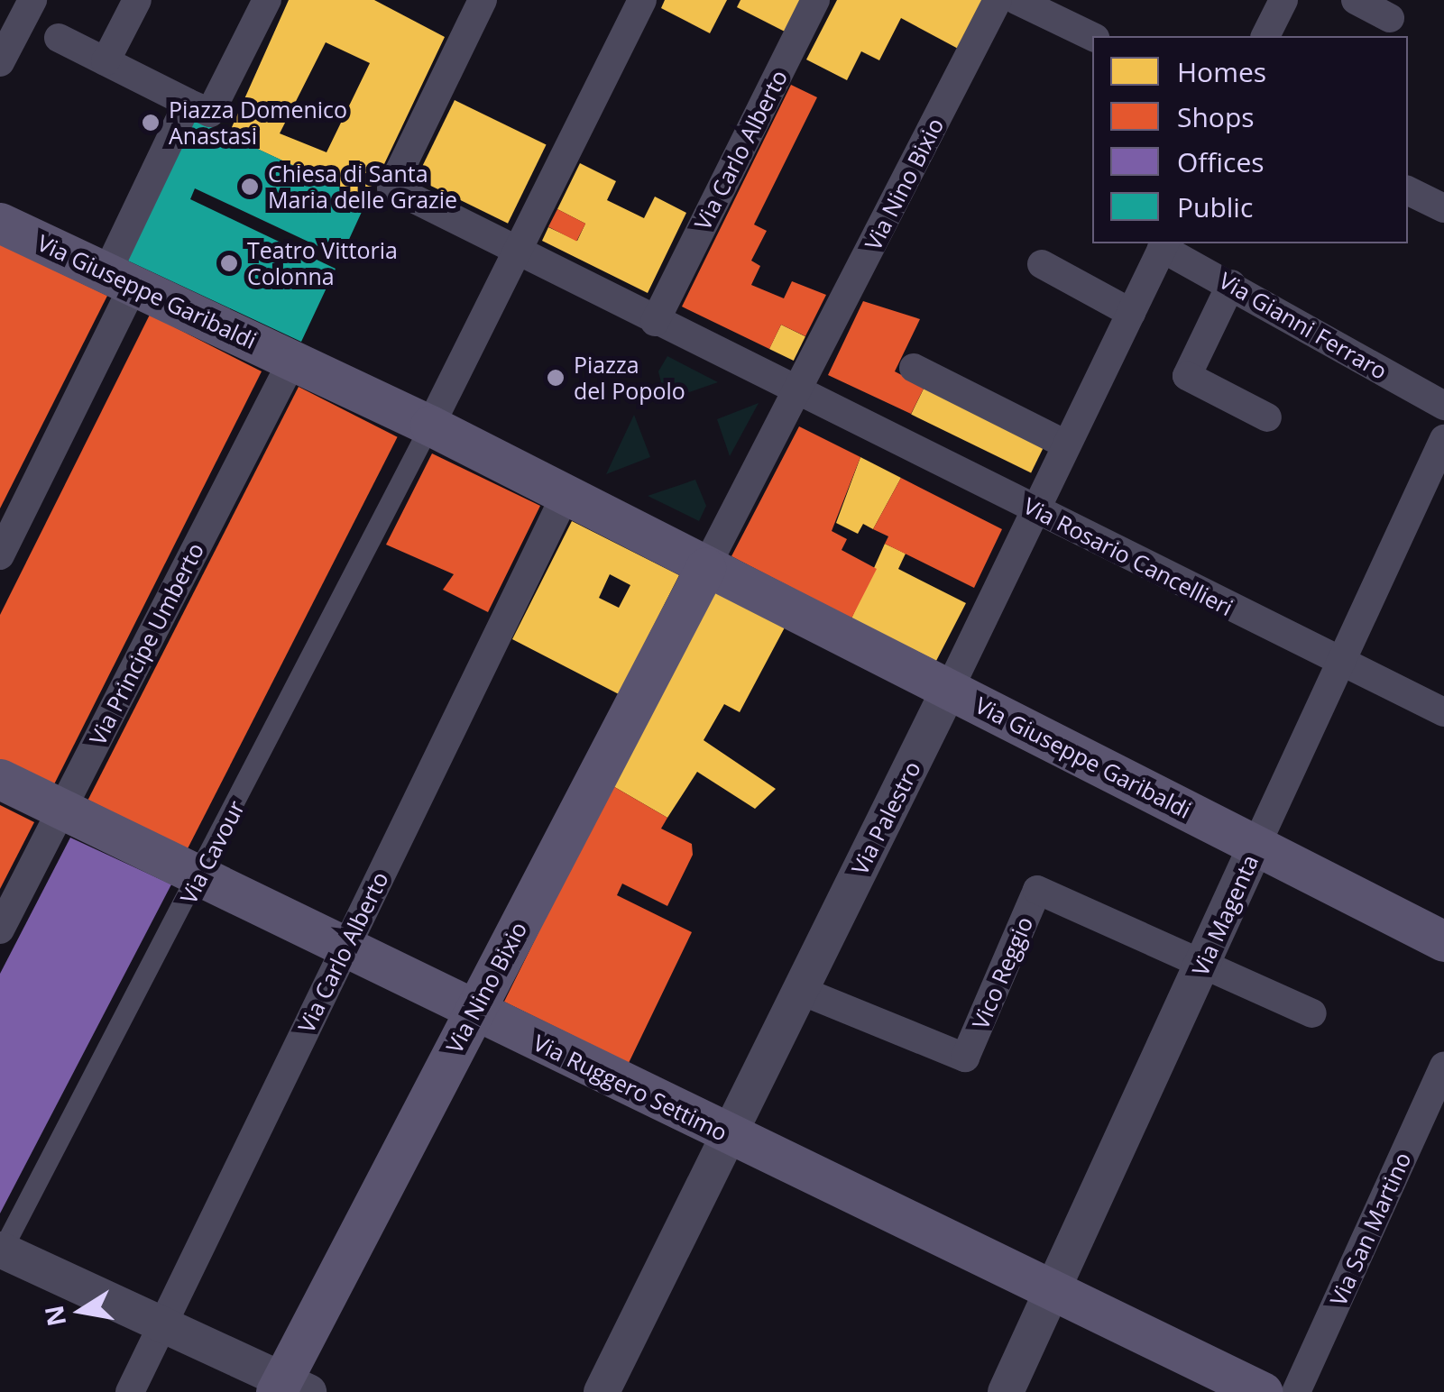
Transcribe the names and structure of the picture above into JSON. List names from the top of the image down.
{
  "streets": {
    "main road": ["Via Nino Bixio", "Via Giuseppe Garibaldi", "Via Ruggero Settimo"],
    "street": [
      "Via Carlo Alberto",
      "Via Gianni Ferraro",
      "Via Rosario Cancellieri",
      "Via Principe Umberto",
      "Via Palestro",
      "Via Cavour",
      "Via Magenta",
      "Vico Reggio",
      "Via San Martino"
    ]
  },
  "crossings": [
    ["Via Carlo Alberto", "Via Giuseppe Garibaldi"],
    ["Via Carlo Alberto", "Via Rosario Cancellieri"],
    ["Via Carlo Alberto", "Via Ruggero Settimo"],
    ["Via Nino Bixio", "Via Giuseppe Garibaldi"],
    ["Via Nino Bixio", "Via Rosario Cancellieri"],
    ["Via Nino Bixio", "Via Ruggero Settimo"],
    ["Via Giuseppe Garibaldi", "Via Principe Umberto"],
    ["Via Giuseppe Garibaldi", "Via Palestro"],
    ["Via Giuseppe Garibaldi", "Via Cavour"],
    ["Via Giuseppe Garibaldi", "Via Magenta"],
    ["Via Gianni Ferraro", "Via Palestro"],
    ["Via Rosario Cancellieri", "Via Palestro"],
    ["Via Rosario Cancellieri", "Via Magenta"],
    ["Via Principe Umberto", "Via Ruggero Settimo"],
    ["Via Palestro", "Vico Reggio"],
    ["Via Palestro", "Via Ruggero Settimo"],
    ["Via Cavour", "Via Ruggero Settimo"],
    ["Via Magenta", "Vico Reggio"],
    ["Via Magenta", "Via Ruggero Settimo"]
  ],
  "places": [
    "Piazza Domenico Anastasi",
    "Chiesa di Santa Maria delle Grazie",
    "Teatro Vittoria Colonna",
    "Piazza del Popolo"
  ],
  "legend": [
    "Homes",
    "Shops",
    "Offices",
    "Public"
  ],
  "north": "left"
}
